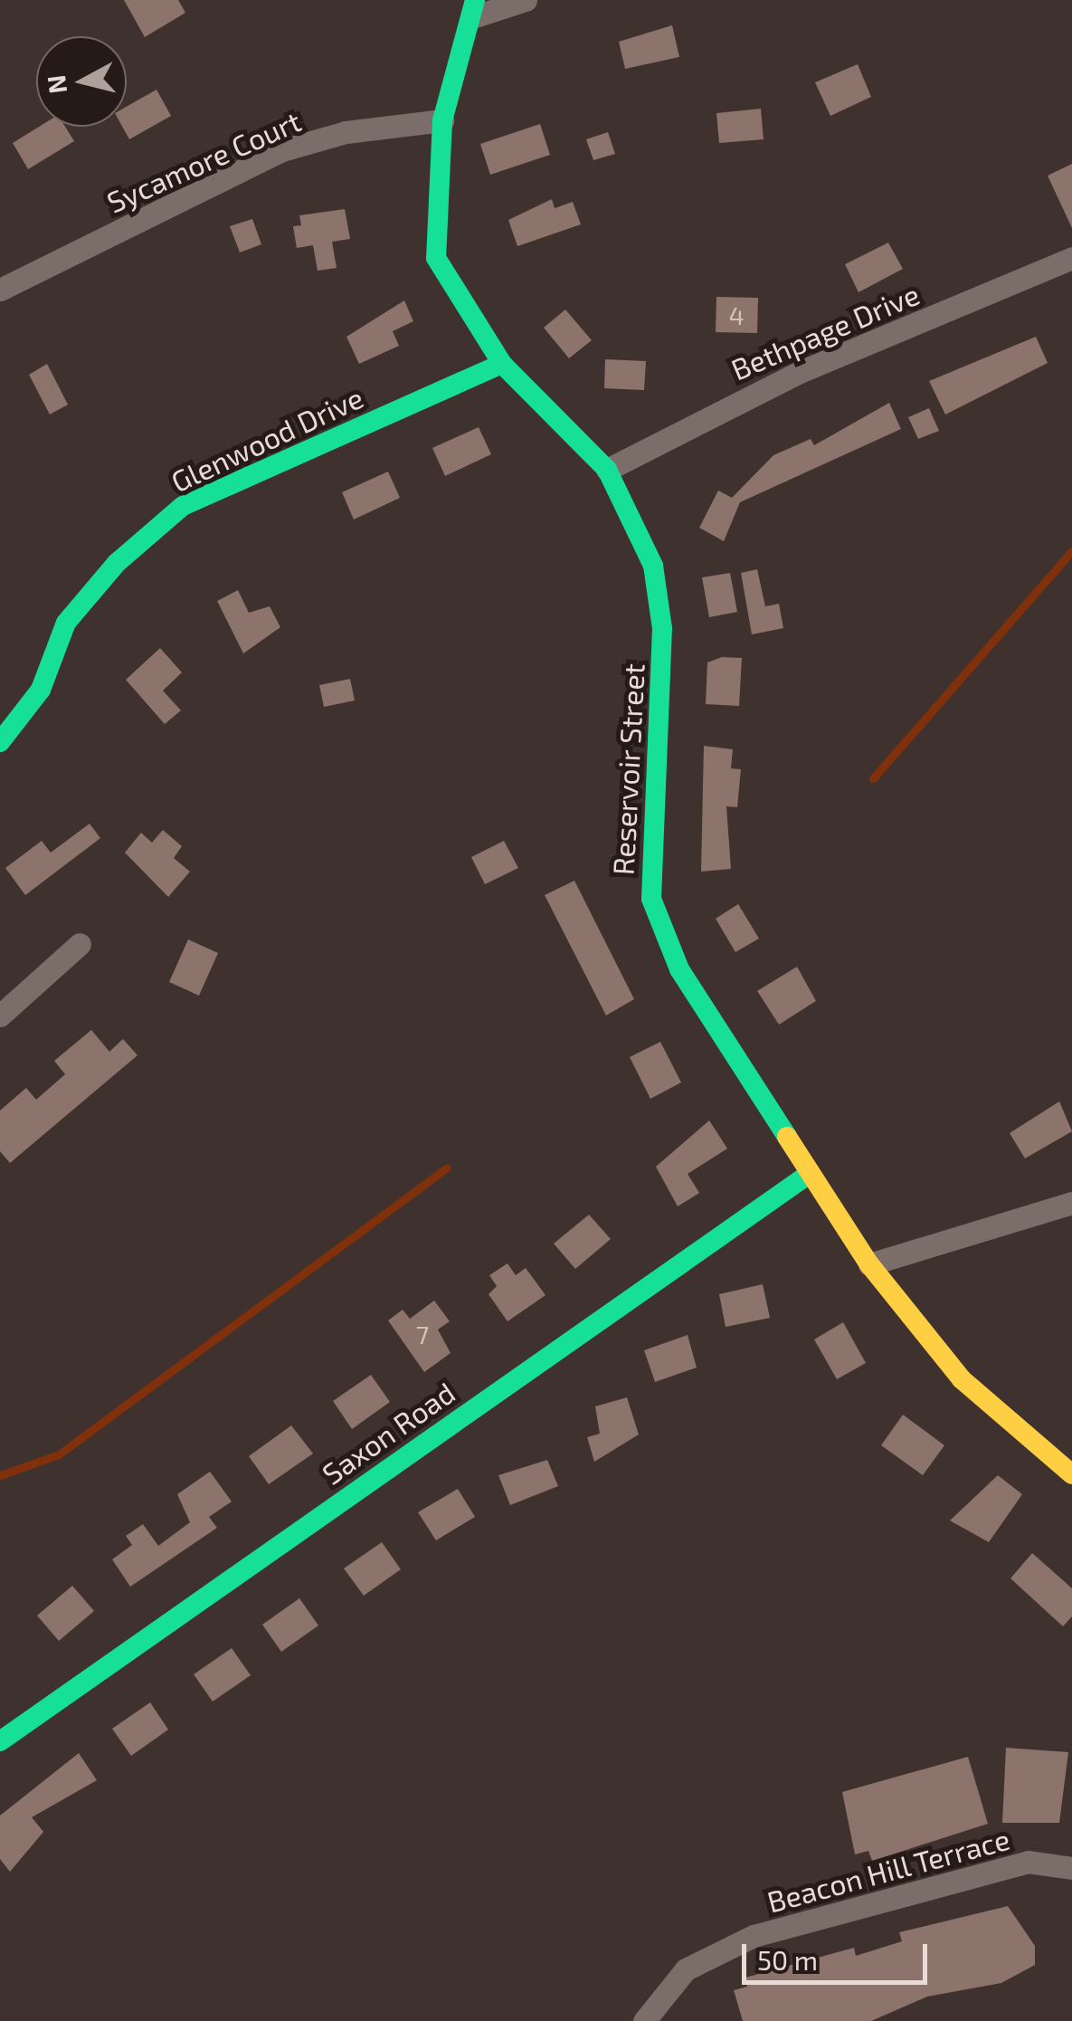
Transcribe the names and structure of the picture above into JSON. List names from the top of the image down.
{
  "streets": {
    "street": [
      "Sycamore Court",
      "Bethpage Drive",
      "Glenwood Drive",
      "Reservoir Street",
      "Saxon Road",
      "Beacon Hill Terrace"
    ]
  },
  "crossings": [
    ["Sycamore Court", "Reservoir Street"],
    ["Bethpage Drive", "Reservoir Street"],
    ["Glenwood Drive", "Reservoir Street"],
    ["Reservoir Street", "Saxon Road"]
  ],
  "house_numbers": ["4", "7"],
  "scale_bar": "50 m",
  "north": "left"
}
